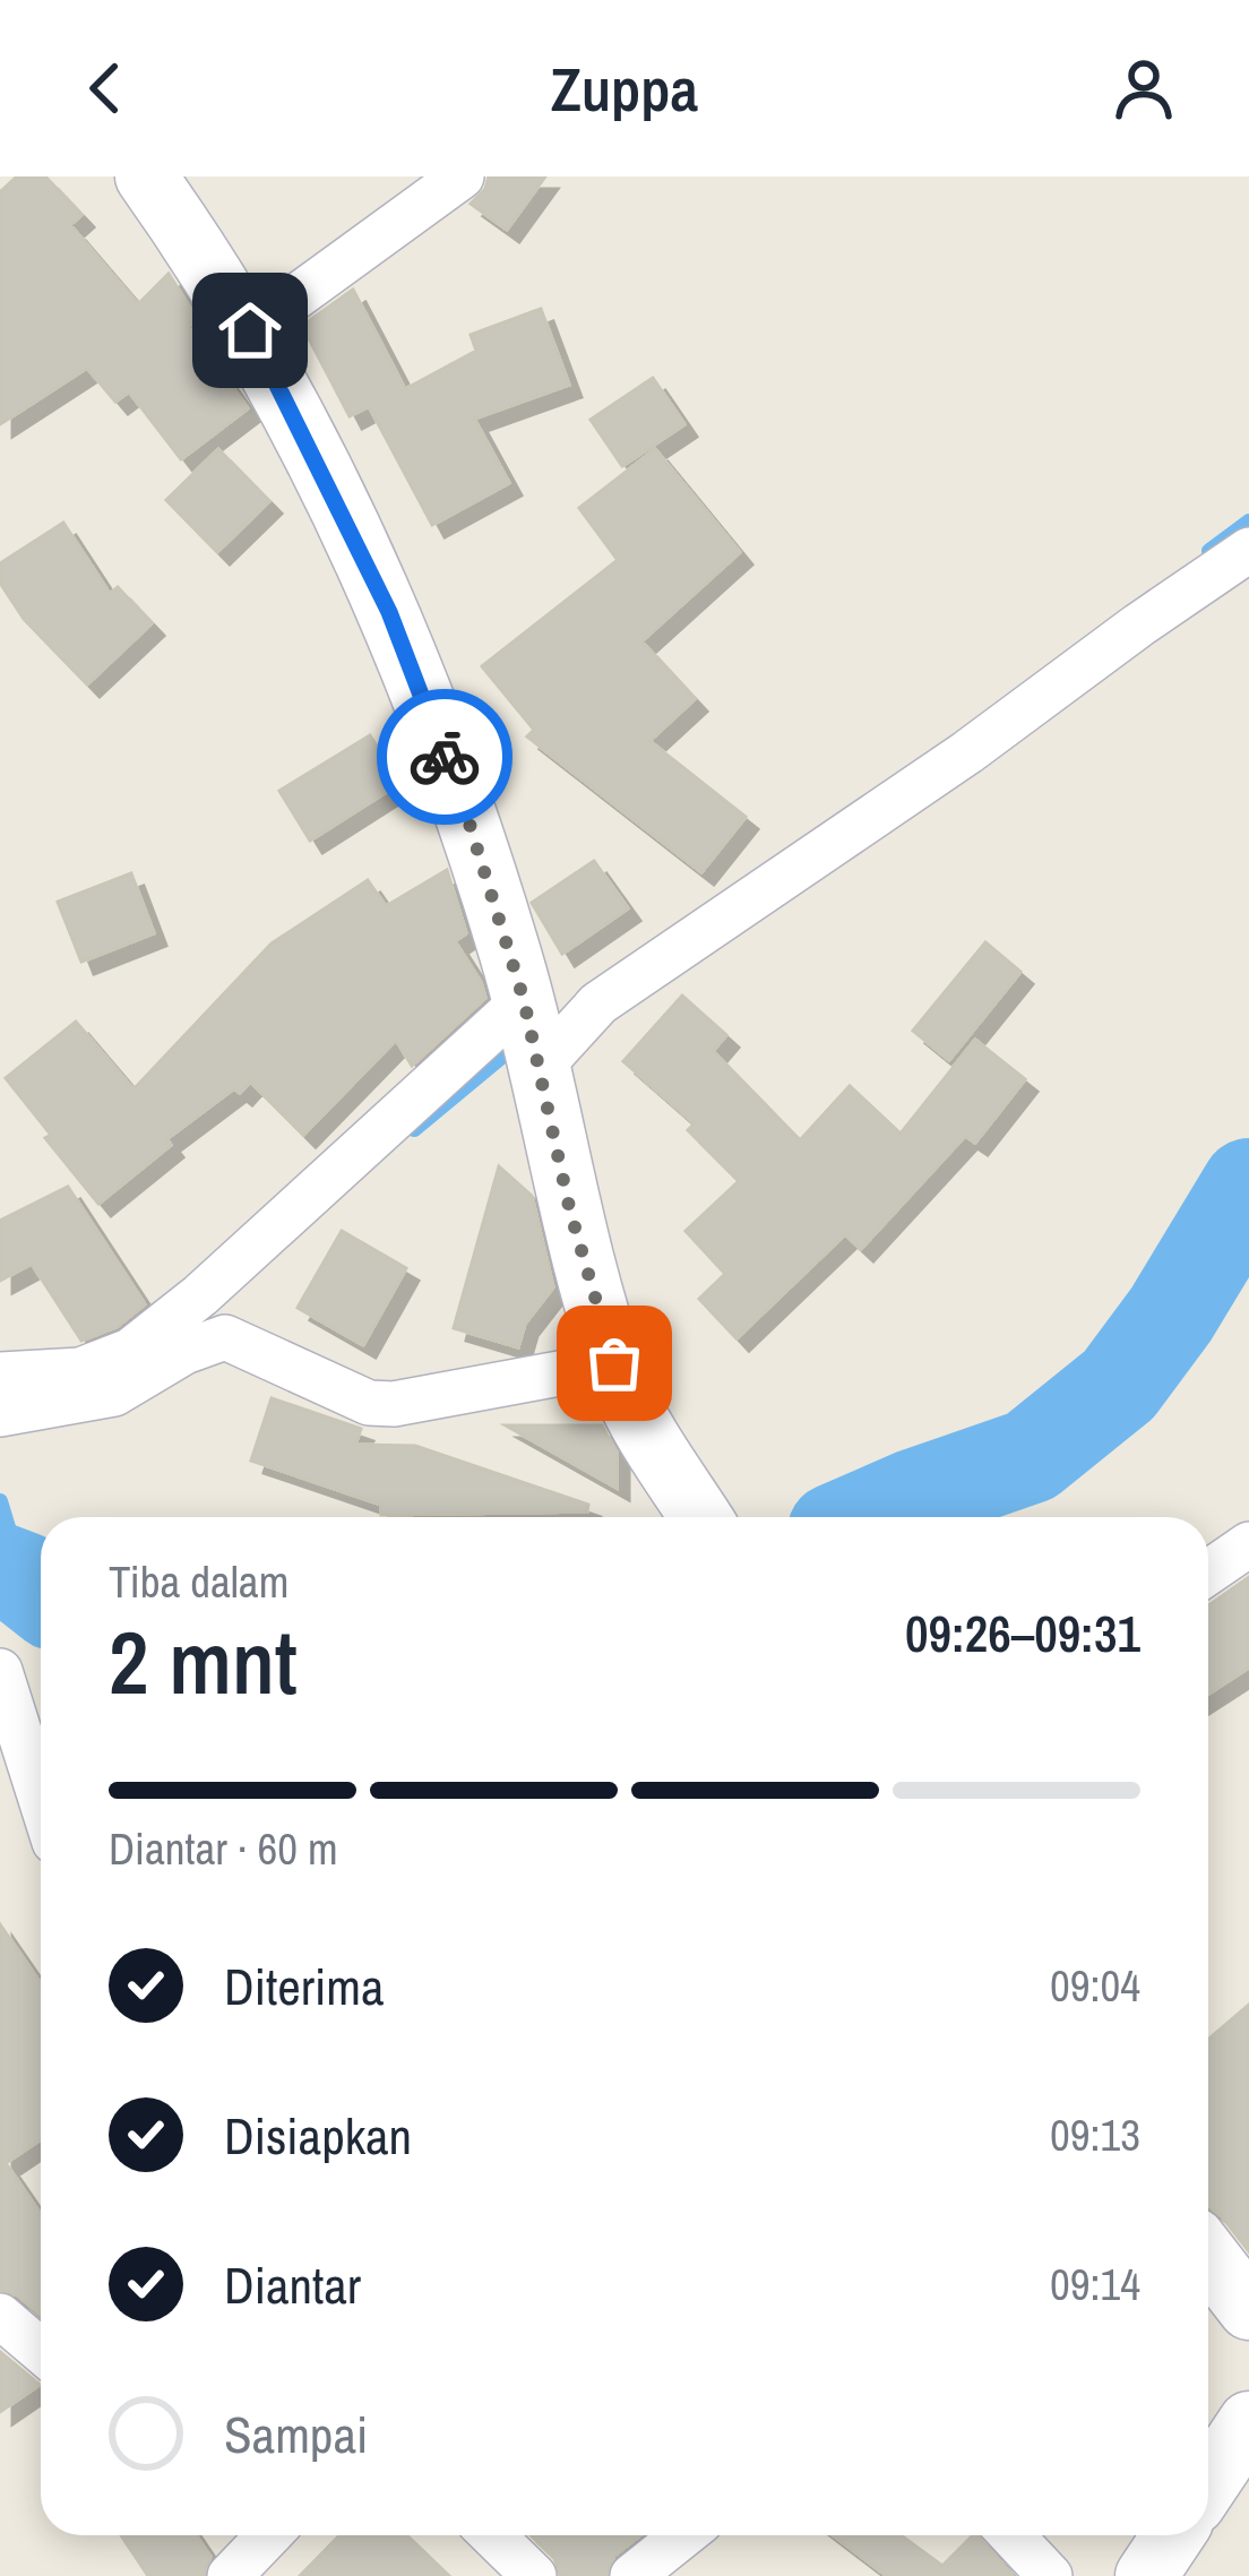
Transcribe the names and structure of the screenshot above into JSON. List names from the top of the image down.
{
  "page": {
    "header": "Zuppa",
    "heading": ["2 mnt", "Tiba dalam", "09:26–09:31"],
    "bar": "Diantar · 60 m",
    "list": [
      ["Diterima", "09:04"],
      ["Disiapkan", "09:13"],
      ["Diantar", "09:14"],
      "Sampai"
    ]
  }
}
